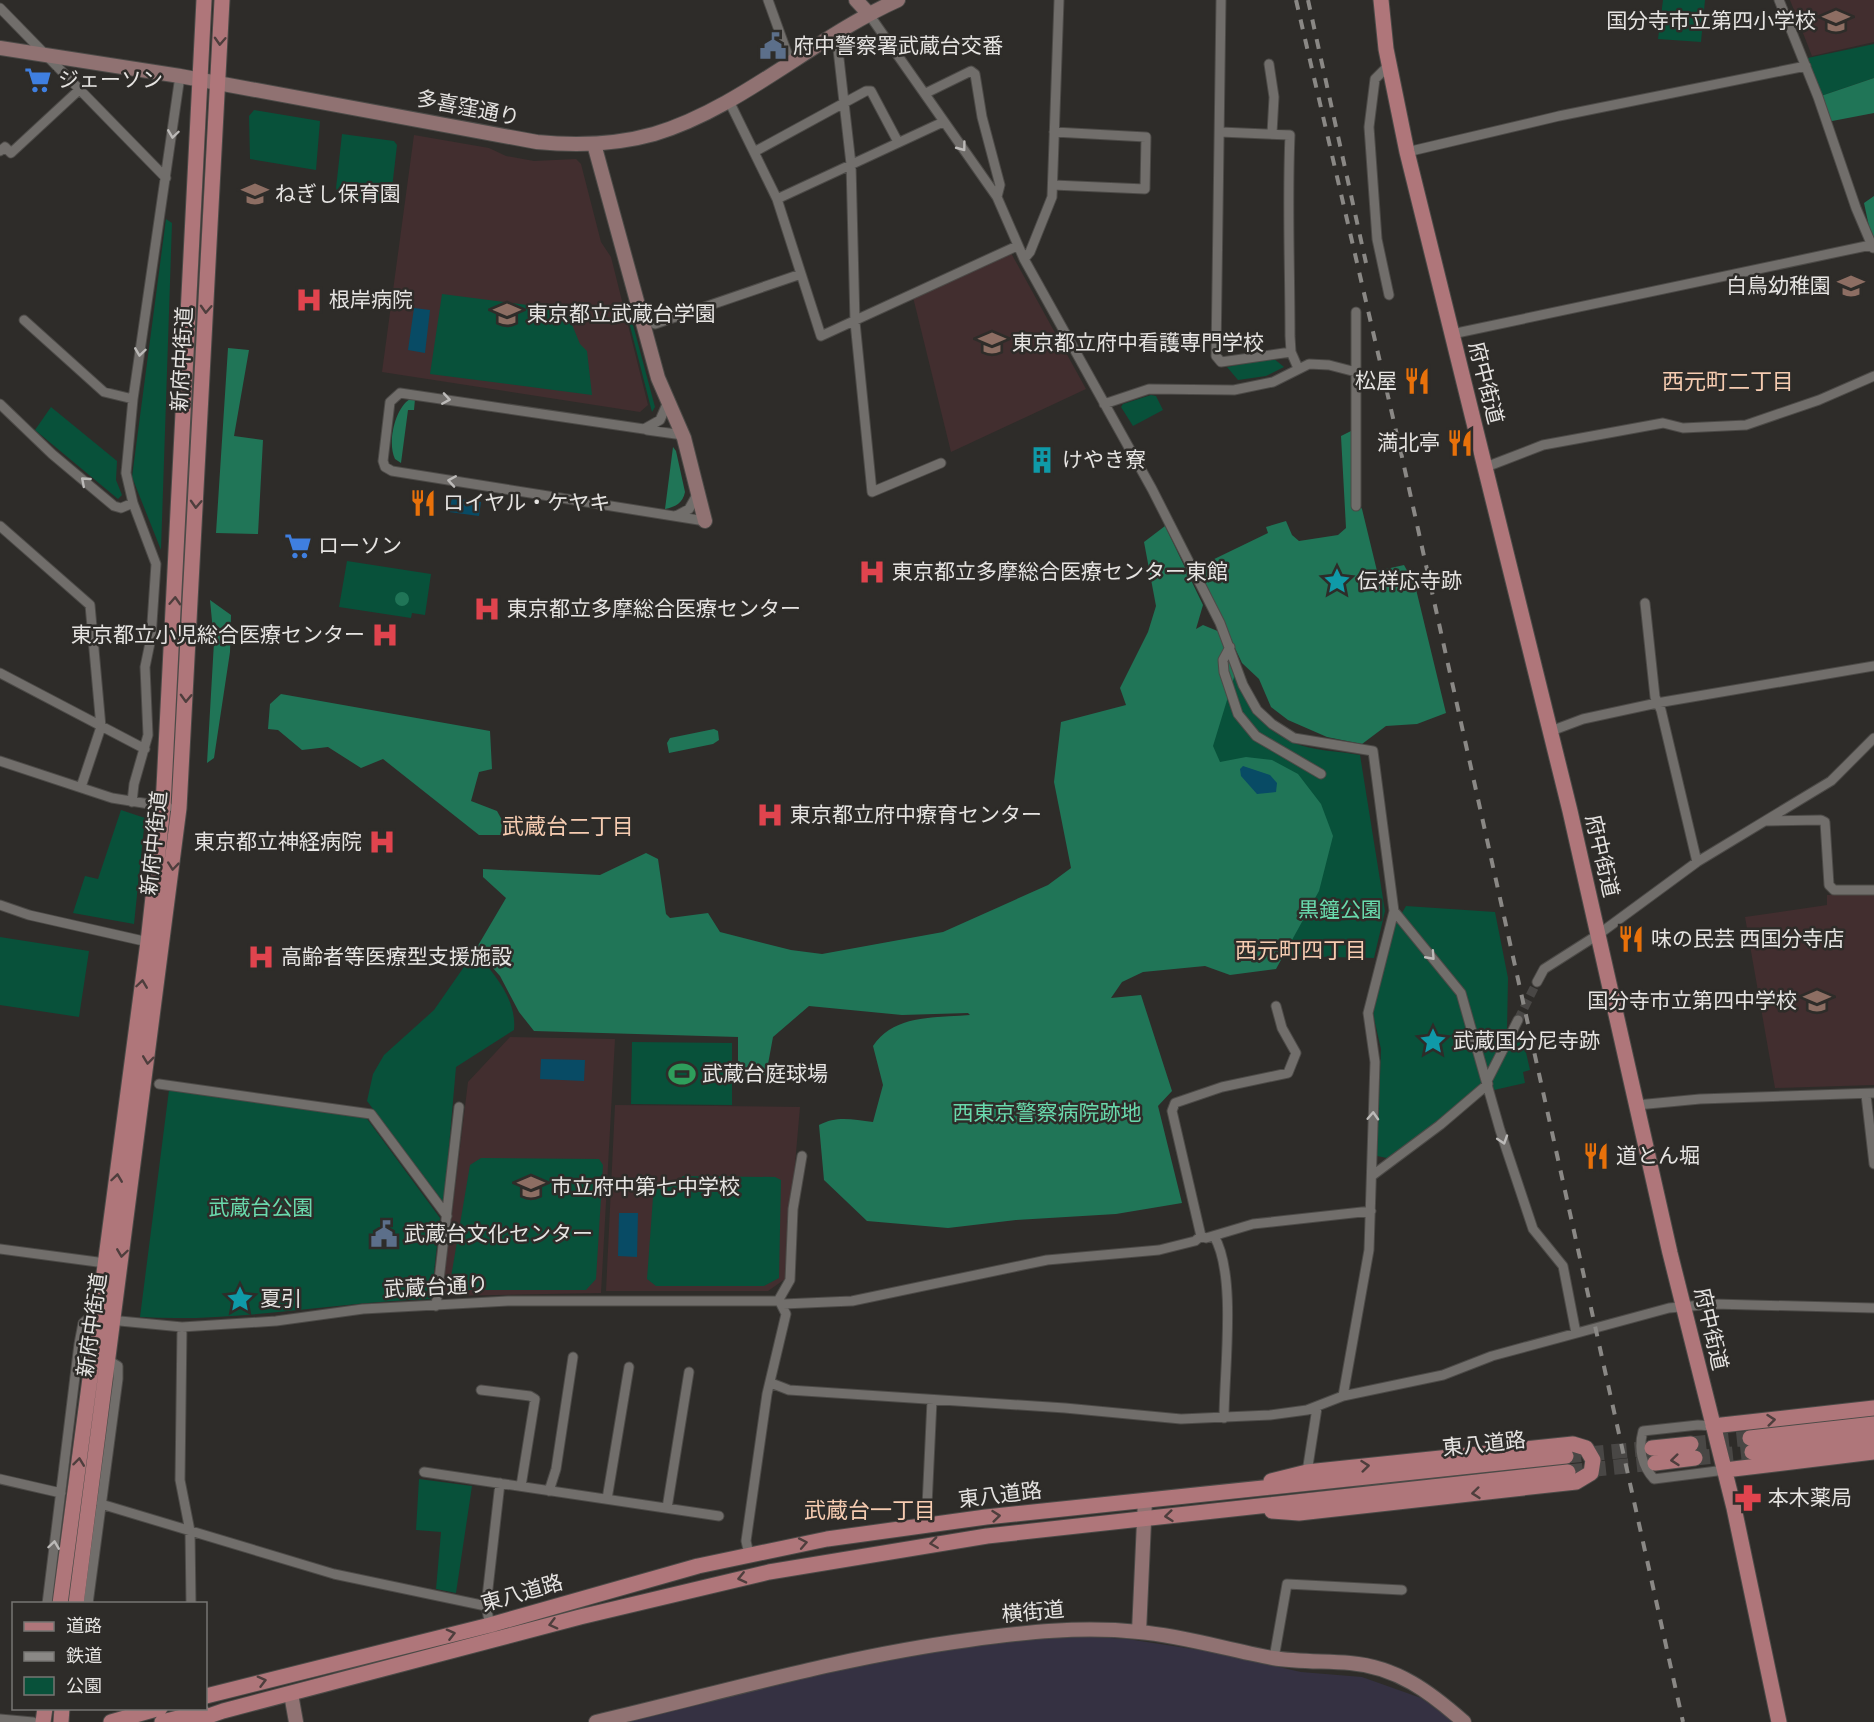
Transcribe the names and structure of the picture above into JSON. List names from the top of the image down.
{
  "streets": {
    "main road": ["新府中街道", "府中街道", "東八道路"],
    "street": ["多喜窪通り", "武蔵台通り", "横街道"]
  },
  "crossings": [
    ["多喜窪通り", "新府中街道"],
    ["新府中街道", "武蔵台通り"]
  ],
  "districts": [
    "西元町二丁目",
    "武蔵台二丁目",
    "西元町四丁目",
    "武蔵台一丁目"
  ],
  "parks": ["黒鐘公園", "西東京警察病院跡地", "武蔵台公園"],
  "places": {
    "school or university": [
      "国分寺市立第四小学校",
      "ねぎし保育園",
      "白鳥幼稚園",
      "東京都立武蔵台学園",
      "東京都立府中看護専門学校",
      "国分寺市立第四中学校",
      "市立府中第七中学校"
    ],
    "public building": ["府中警察署武蔵台交番", "武蔵台文化センター"],
    "supermarket": ["ジェーソン", "ローソン"],
    "hospital": [
      "根岸病院",
      "東京都立多摩総合医療センター東館",
      "東京都立多摩総合医療センター",
      "東京都立小児総合医療センター",
      "東京都立府中療育センター",
      "東京都立神経病院",
      "高齢者等医療型支援施設"
    ],
    "restaurant": [
      "松屋",
      "満北亭",
      "ロイヤル・ケヤキ",
      "味の民芸 西国分寺店",
      "道とん堀"
    ],
    "building": ["けやき寮"],
    "place": ["伝祥応寺跡", "武蔵国分尼寺跡", "夏引"],
    "sports": ["武蔵台庭球場"],
    "pharmacy": ["本木薬局"]
  },
  "legend": ["道路", "鉄道", "公園"]
}
